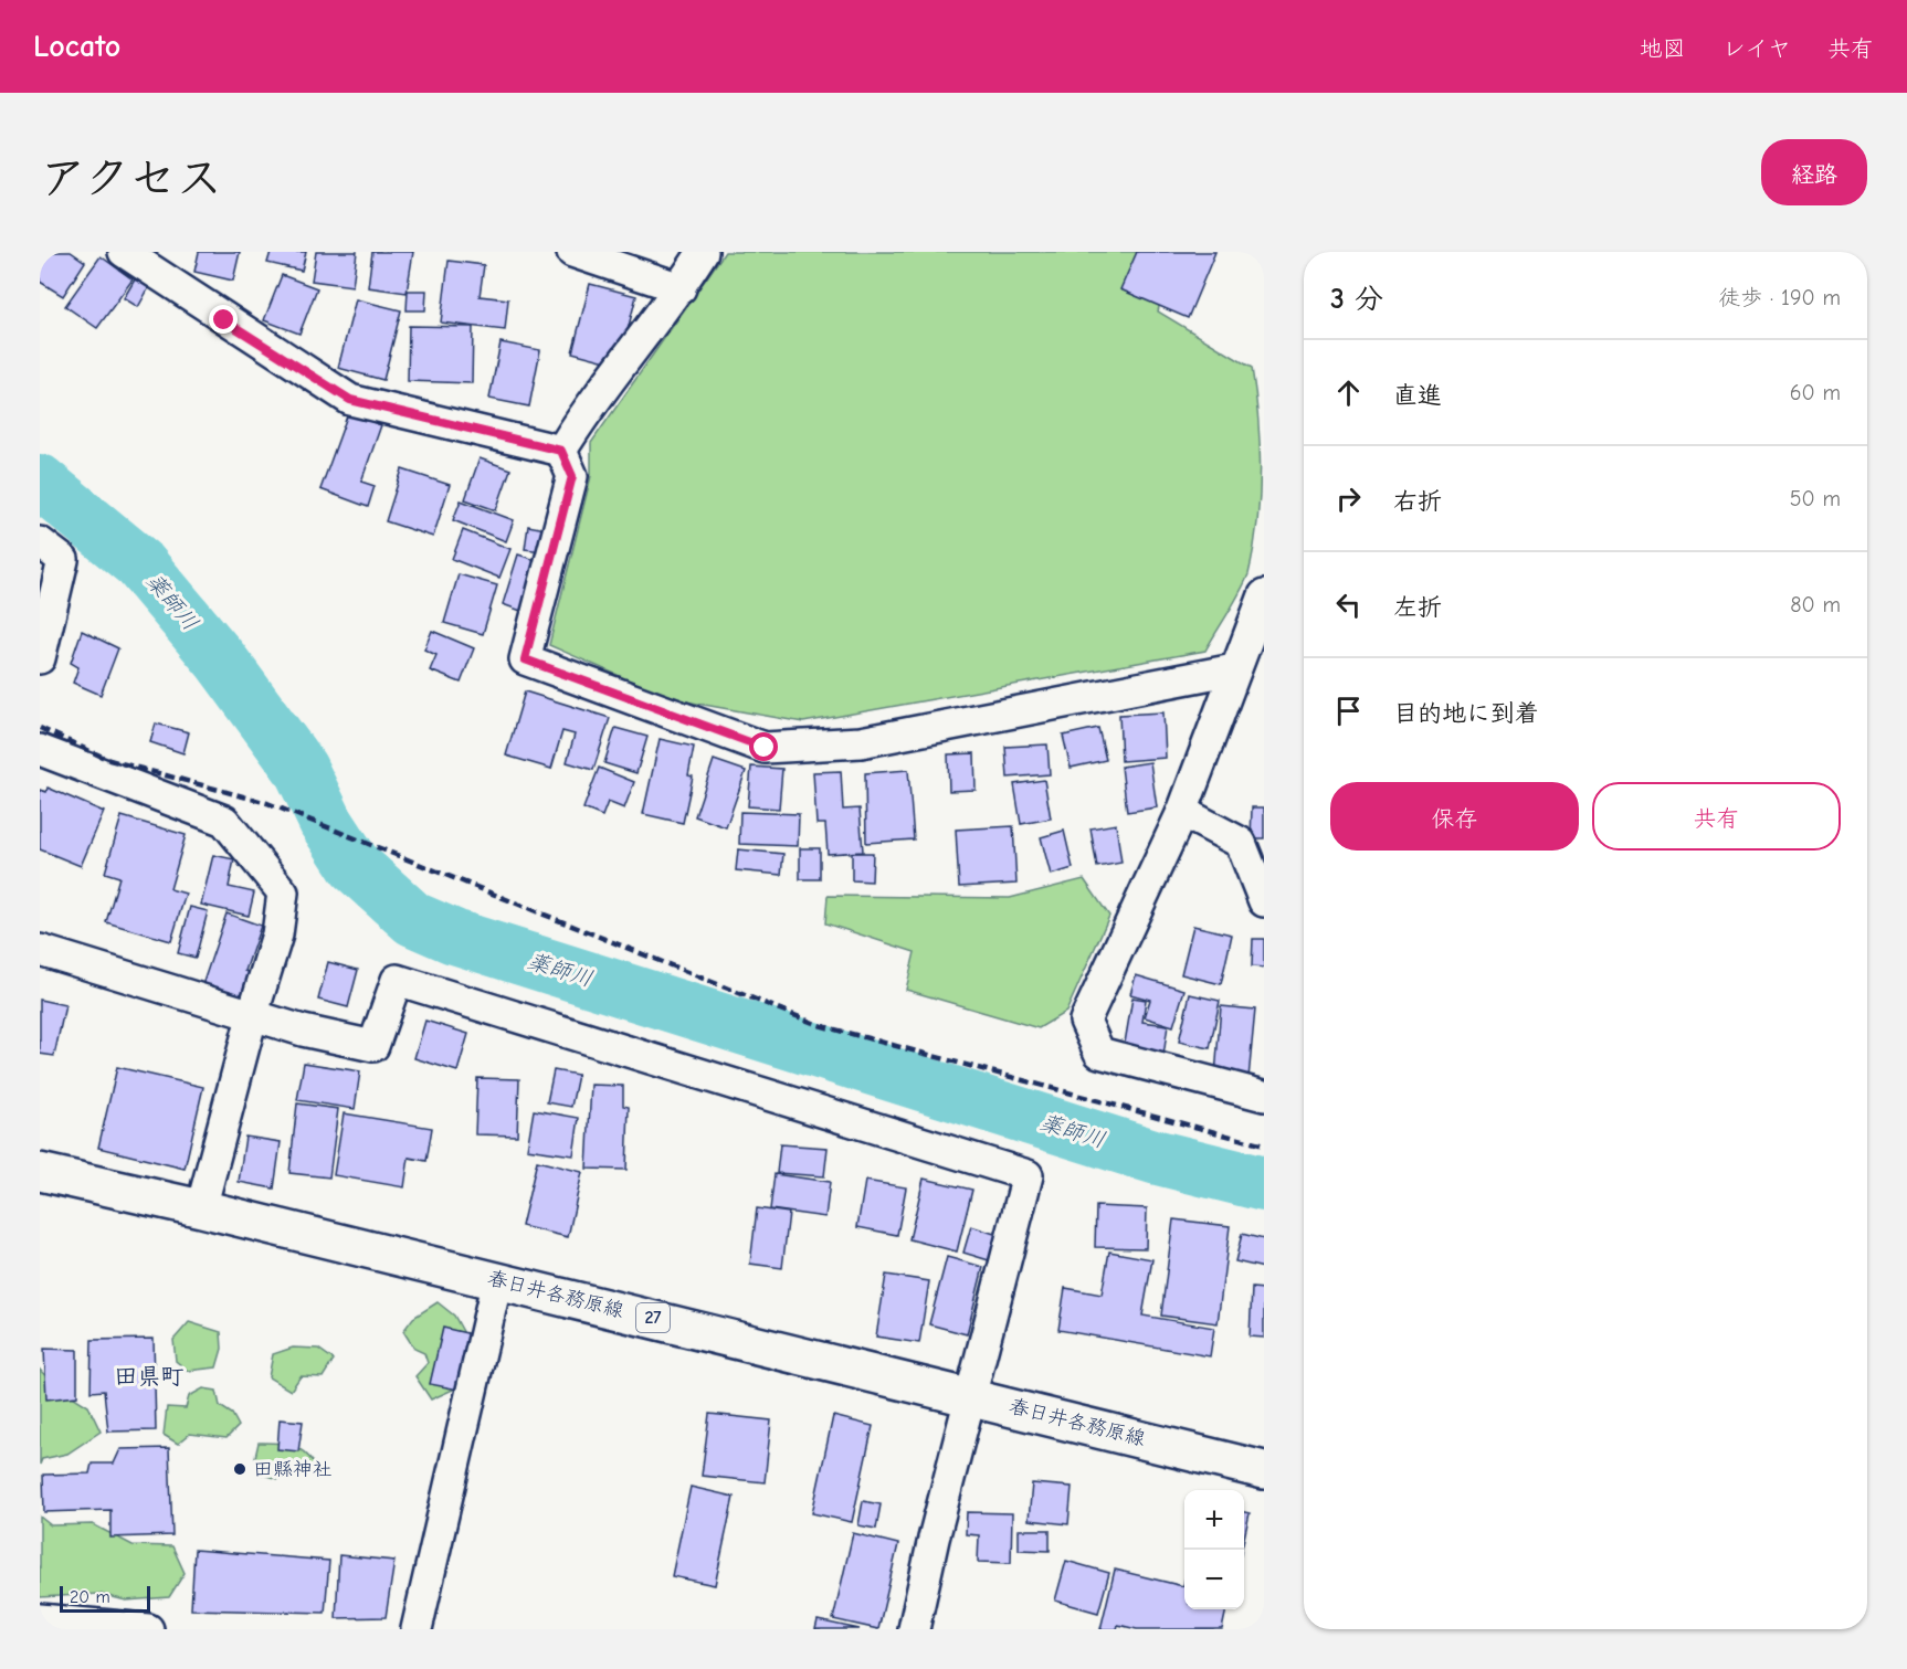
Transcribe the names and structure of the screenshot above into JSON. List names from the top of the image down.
{
  "streets": {
    "main road": ["春日井各務原線", "27"]
  },
  "districts": ["田県町"],
  "water": ["薬師川"],
  "places": ["田縣神社"],
  "scale_bar": "20 m",
  "page": {
    "header": "Locato",
    "nav": ["地図", "レイヤ", "共有"],
    "title": "アクセス",
    "buttons": [
      "経路",
      ["保存", "共有"]
    ],
    "heading": ["3 分", "徒歩 · 190 m"],
    "list": [
      ["直進", "60 m"],
      ["右折", "50 m"],
      ["左折", "80 m"],
      "目的地に到着"
    ],
    "map_buttons": ["+", "−"],
    "scale": "20 m"
  }
}
